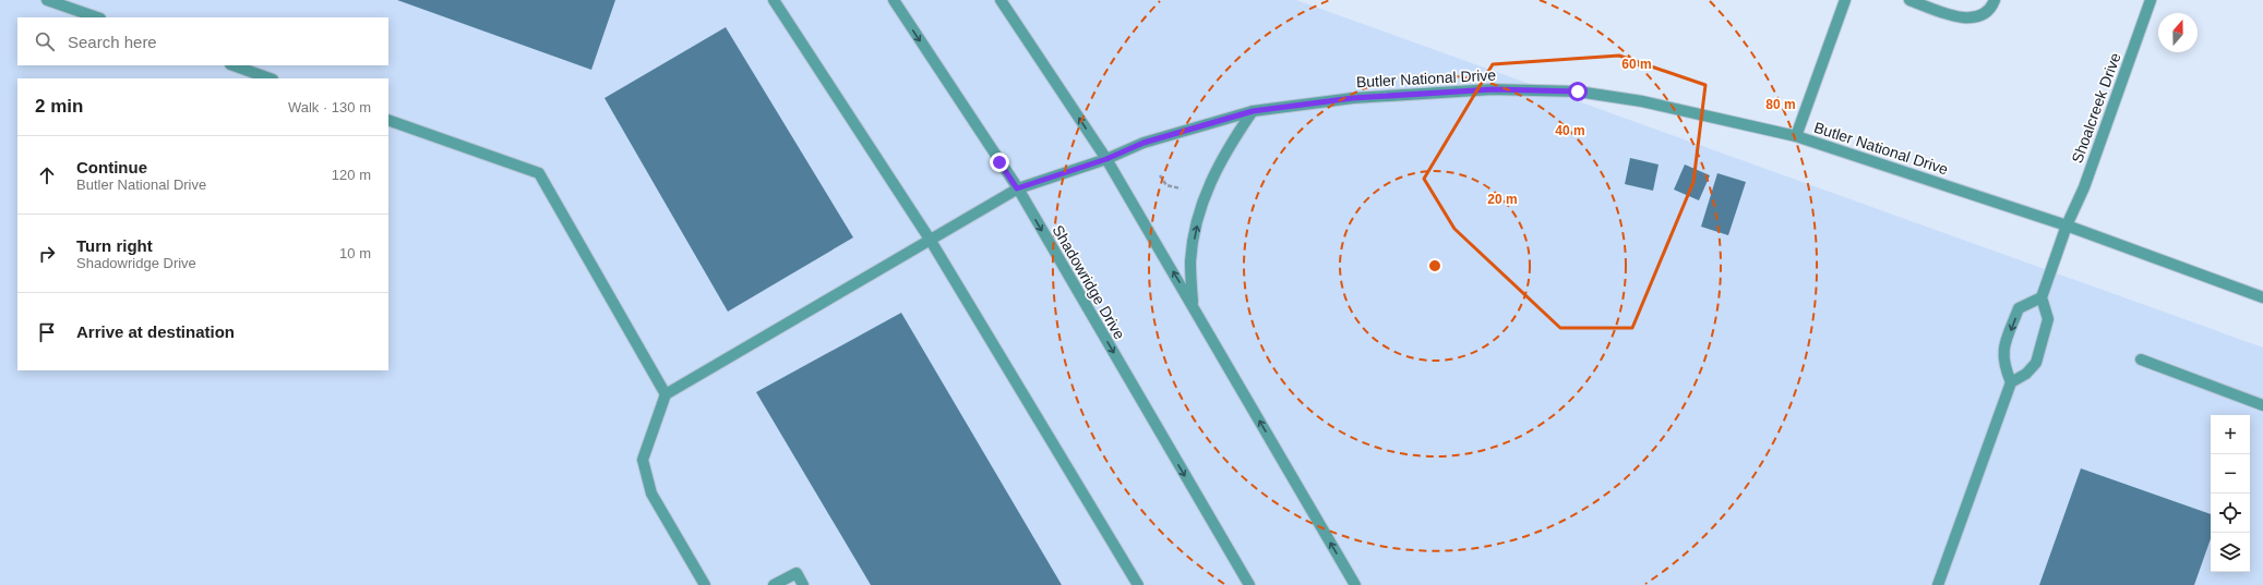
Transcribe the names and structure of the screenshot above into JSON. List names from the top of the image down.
{
  "streets": {
    "street": ["Butler National Drive", "Shoalcreek Drive", "Shadowridge Drive"]
  },
  "crossings": [
    ["Butler National Drive", "Shoalcreek Drive"],
    ["Butler National Drive", "Shadowridge Drive"]
  ],
  "north": "top",
  "page": {
    "search": "Search here",
    "heading": ["2 min", "Walk · 130 m"],
    "list": [
      ["Continue", "Butler National Drive", "120 m"],
      ["Turn right", "Shadowridge Drive", "10 m"],
      "Arrive at destination"
    ],
    "map_buttons": ["+", "−"]
  },
  "rings": [
    "60 m",
    "80 m",
    "40 m",
    "20 m"
  ]
}
